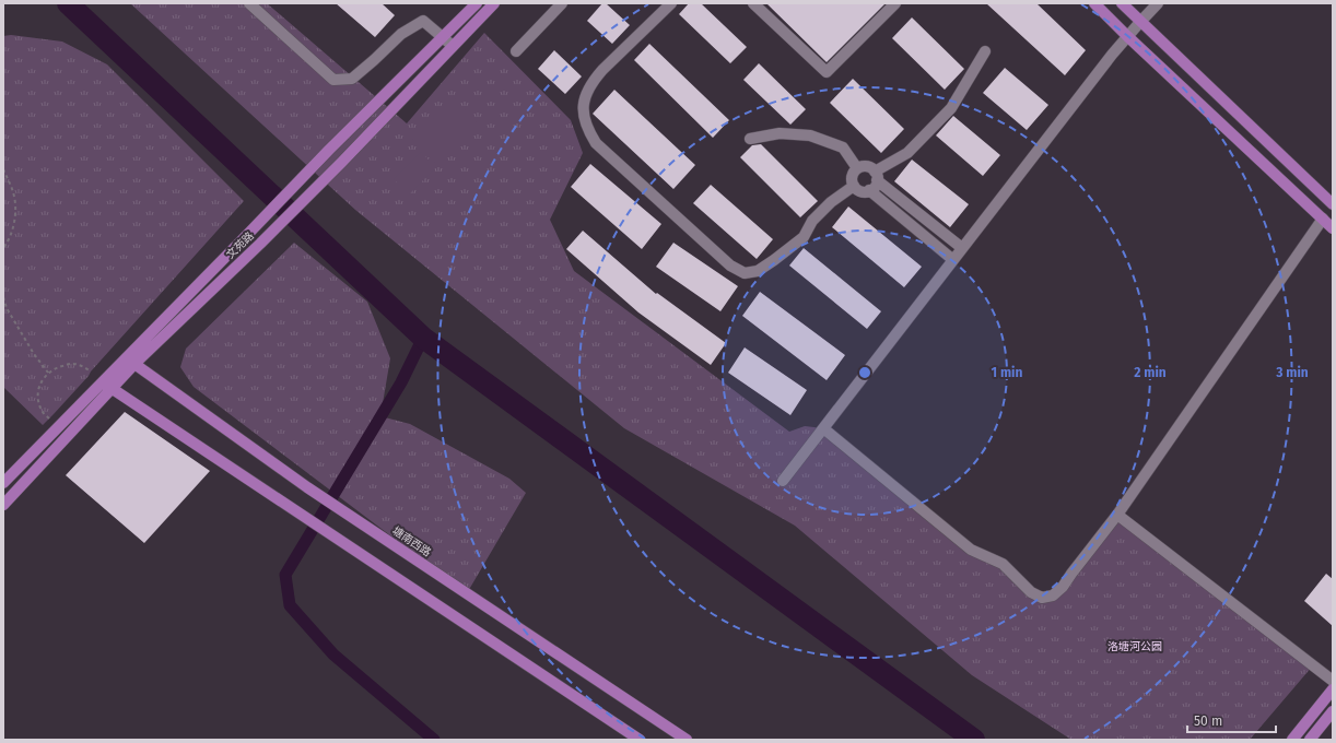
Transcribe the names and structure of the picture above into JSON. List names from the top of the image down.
{
  "streets": {
    "main road": ["文苑路", "塘南西路"]
  },
  "crossings": [
    ["文苑路", "塘南西路"]
  ],
  "parks": ["洛塘河公园"],
  "scale_bar": "50 m",
  "rings": ["1 min", "2 min", "3 min"]
}
